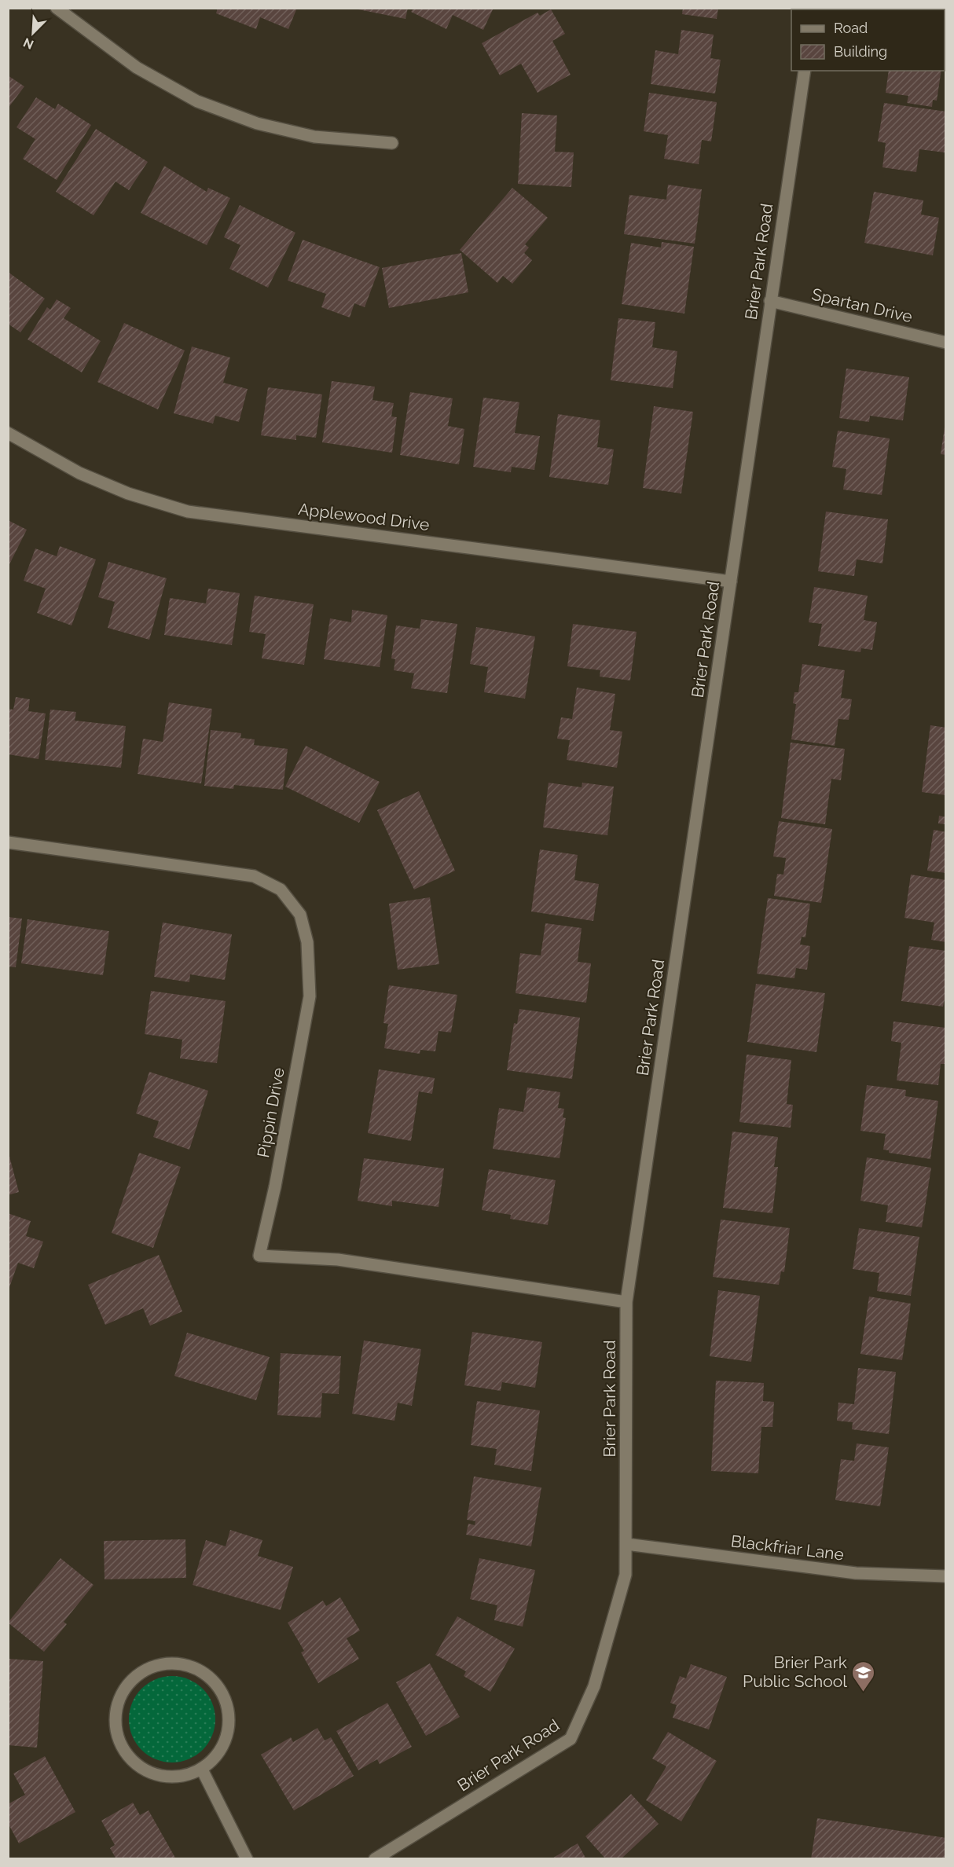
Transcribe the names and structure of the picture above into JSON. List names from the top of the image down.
{
  "streets": {
    "street": [
      "Brier Park Road",
      "Spartan Drive",
      "Applewood Drive",
      "Pippin Drive",
      "Blackfriar Lane"
    ]
  },
  "crossings": [
    ["Brier Park Road", "Spartan Drive"],
    ["Brier Park Road", "Applewood Drive"],
    ["Brier Park Road", "Pippin Drive"],
    ["Brier Park Road", "Blackfriar Lane"]
  ],
  "places": {
    "school or university": ["Brier Park Public School"]
  },
  "legend": ["Road", "Building"],
  "north": "bottom left"
}
